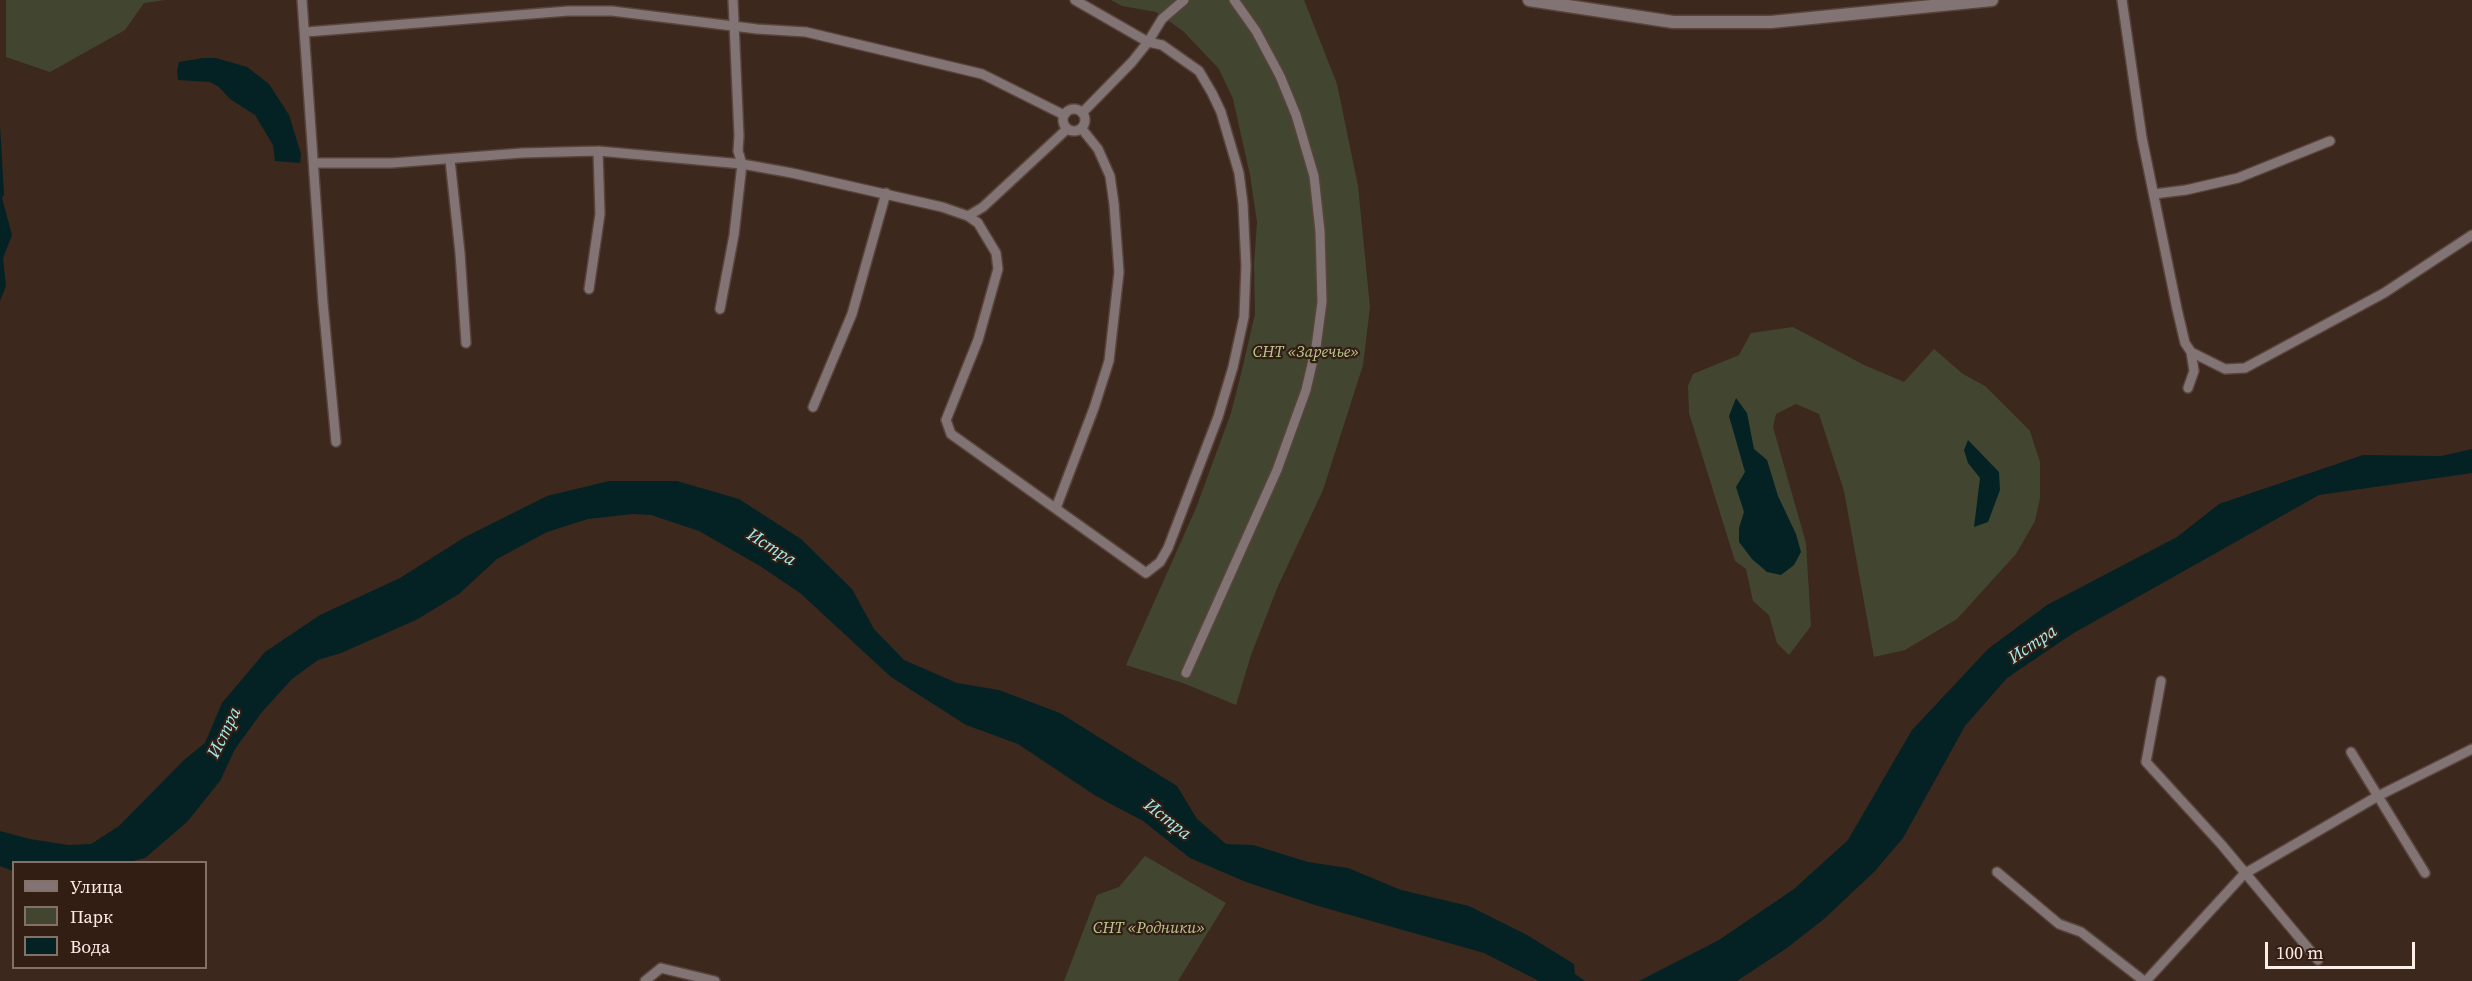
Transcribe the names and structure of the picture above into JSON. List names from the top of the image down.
{
  "water": ["Истра"],
  "parks": ["СНТ «Заречье»", "СНТ «Родники»"],
  "legend": ["Улица", "Парк", "Вода"],
  "scale_bar": "100 m"
}
